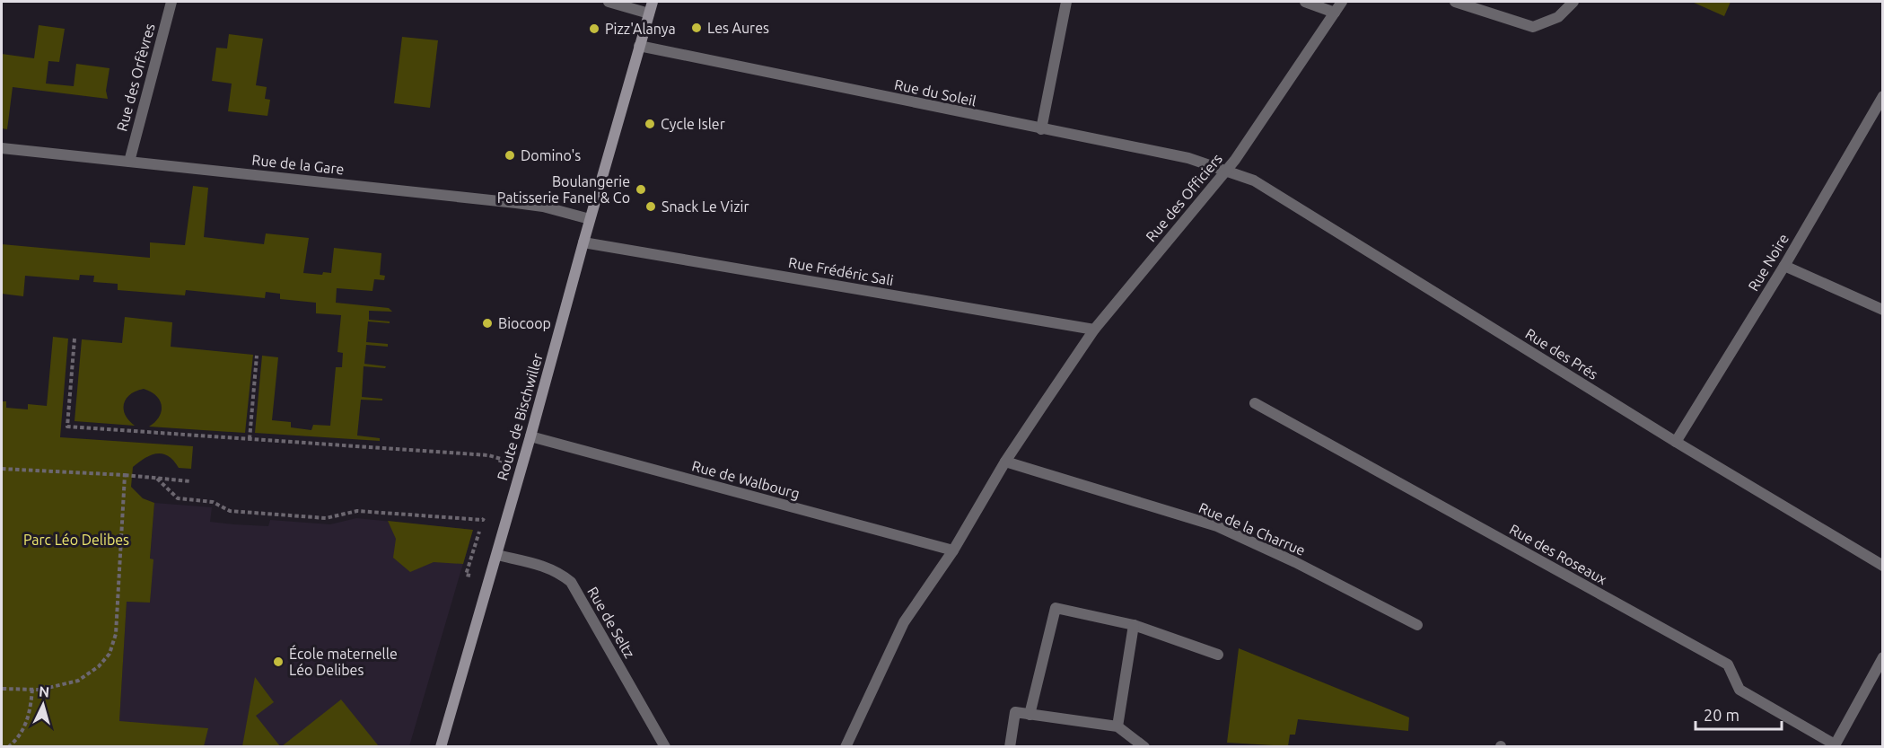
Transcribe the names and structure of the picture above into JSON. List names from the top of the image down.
{
  "streets": {
    "main road": ["Route de Bischwiller"],
    "street": [
      "Rue des Orfèvres",
      "Rue du Soleil",
      "Rue de la Gare",
      "Rue des Officiers",
      "Rue Noire",
      "Rue Frédéric Sali",
      "Rue des Prés",
      "Rue de Walbourg",
      "Rue de la Charrue",
      "Rue des Roseaux",
      "Rue de Seltz"
    ]
  },
  "crossings": [
    ["Rue des Orfèvres", "Rue de la Gare"],
    ["Rue du Soleil", "Rue des Officiers"],
    ["Rue du Soleil", "Rue des Prés"],
    ["Rue du Soleil", "Route de Bischwiller"],
    ["Rue de la Gare", "Route de Bischwiller"],
    ["Rue des Officiers", "Rue Frédéric Sali"],
    ["Rue des Officiers", "Rue des Prés"],
    ["Rue des Officiers", "Rue de la Charrue"],
    ["Rue Noire", "Rue des Prés"],
    ["Rue Frédéric Sali", "Route de Bischwiller"],
    ["Route de Bischwiller", "Rue de Walbourg"],
    ["Route de Bischwiller", "Rue de Seltz"]
  ],
  "parks": ["Parc Léo Delibes"],
  "places": [
    "Les Aures",
    "Pizz'Alanya",
    "Cycle Isler",
    "Domino's",
    "Boulangerie Patisserie Fanel & Co",
    "Snack Le Vizir",
    "Biocoop",
    "École maternelle Léo Delibes"
  ],
  "scale_bar": "20 m",
  "north": "top"
}
